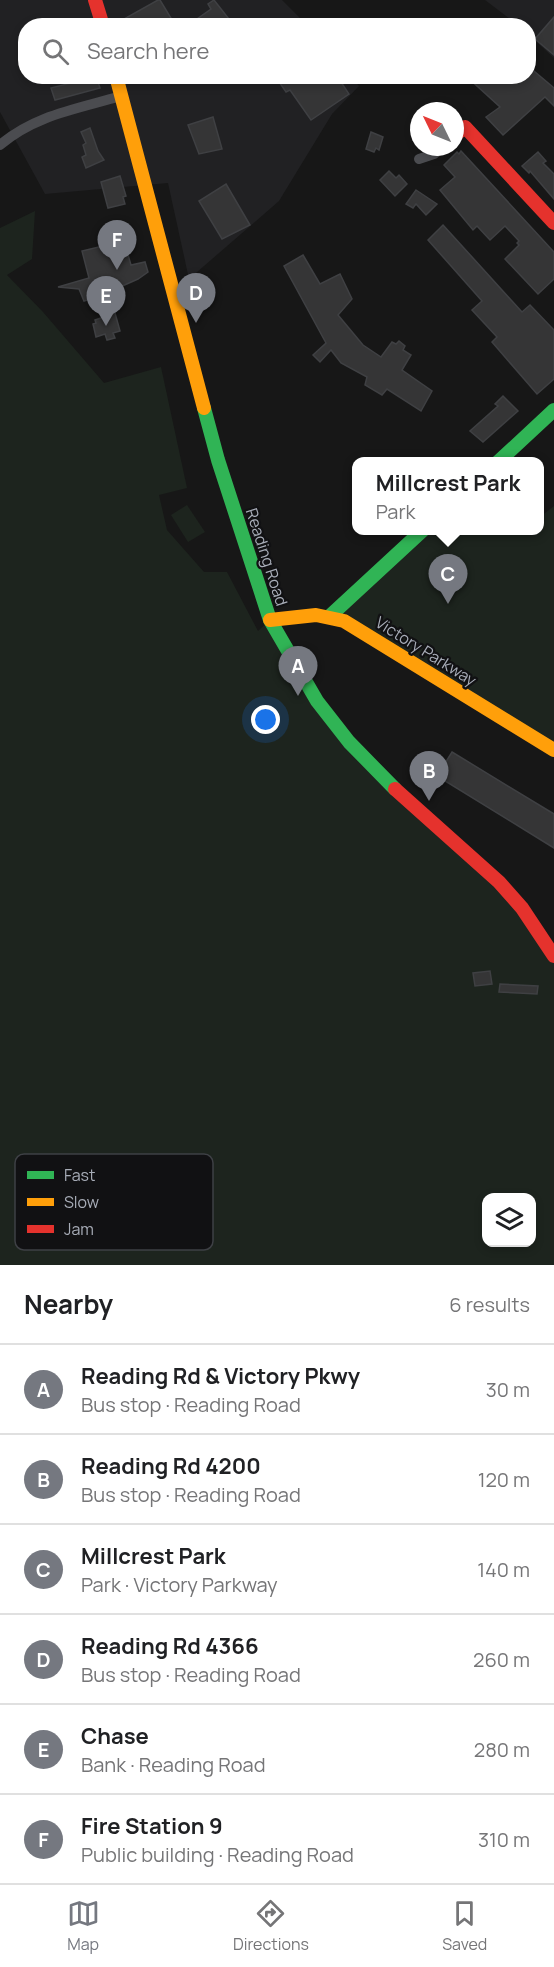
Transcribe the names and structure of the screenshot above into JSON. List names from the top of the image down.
{
  "streets": {
    "main road": ["Reading Road", "Victory Parkway"]
  },
  "crossings": [
    ["Reading Road", "Victory Parkway"]
  ],
  "legend": ["Fast", "Slow", "Jam"],
  "north": "top left",
  "page": {
    "search": "Search here",
    "pins": [
      "F",
      "D",
      "E",
      "C",
      "A",
      "B"
    ],
    "popup": ["Millcrest Park", "Park"],
    "heading": ["Nearby", "6 results"],
    "list": [
      {
        "mark": "A",
        "name": "Reading Rd & Victory Pkwy",
        "note": "Bus stop · Reading Road",
        "value": "30 m"
      },
      {
        "mark": "B",
        "name": "Reading Rd 4200",
        "note": "Bus stop · Reading Road",
        "value": "120 m"
      },
      {
        "mark": "C",
        "name": "Millcrest Park",
        "note": "Park · Victory Parkway",
        "value": "140 m"
      },
      {
        "mark": "D",
        "name": "Reading Rd 4366",
        "note": "Bus stop · Reading Road",
        "value": "260 m"
      },
      {
        "mark": "E",
        "name": "Chase",
        "note": "Bank · Reading Road",
        "value": "280 m"
      },
      {
        "mark": "F",
        "name": "Fire Station 9",
        "note": "Public building · Reading Road",
        "value": "310 m"
      }
    ],
    "nav": ["Map", "Directions", "Saved"]
  }
}
